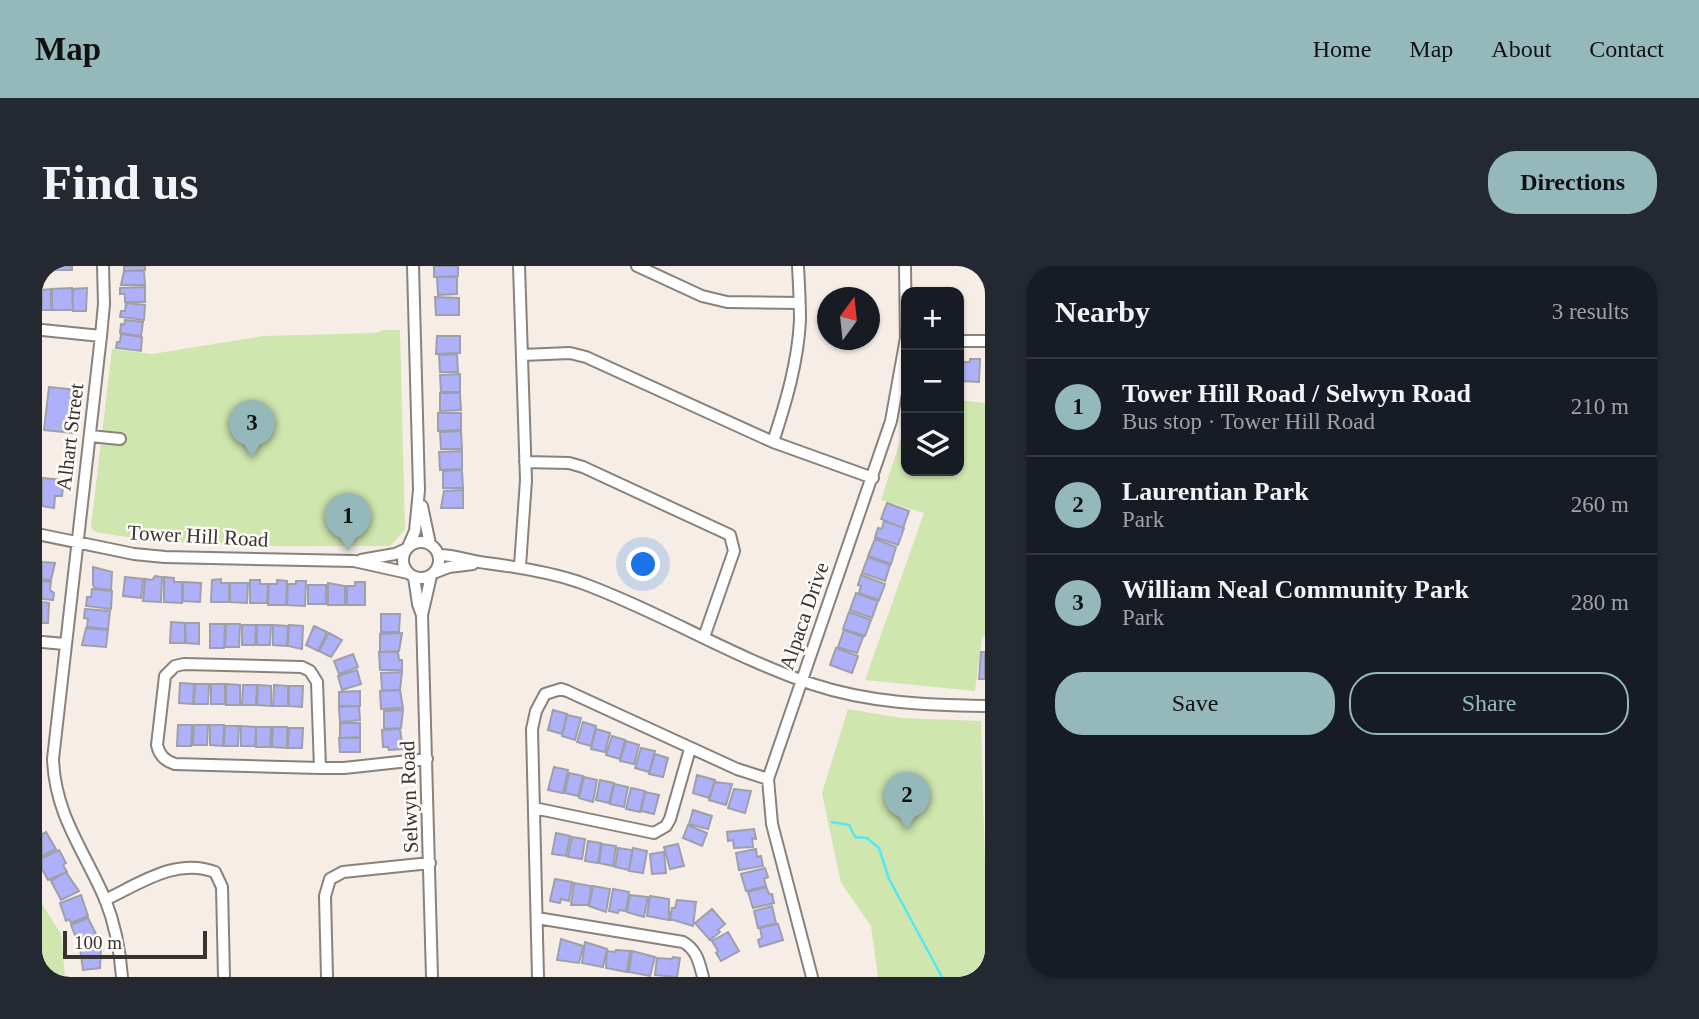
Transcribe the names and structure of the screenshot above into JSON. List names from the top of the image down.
{
  "streets": {
    "street": [
      "Alhart Street",
      "Tower Hill Road",
      "Alpaca Drive",
      "Selwyn Road"
    ]
  },
  "crossings": [
    ["Alhart Street", "Tower Hill Road"],
    ["Tower Hill Road", "Selwyn Road"]
  ],
  "scale_bar": "100 m",
  "north": "top",
  "page": {
    "header": "Map",
    "nav": [
      "Home",
      "Map",
      "About",
      "Contact"
    ],
    "buttons": [
      "Directions",
      ["Save", "Share"]
    ],
    "title": "Find us",
    "heading": ["Nearby", "3 results"],
    "map_buttons": ["+", "−"],
    "list": [
      {
        "mark": "1",
        "name": "Tower Hill Road / Selwyn Road",
        "note": "Bus stop · Tower Hill Road",
        "value": "210 m"
      },
      {
        "mark": "2",
        "name": "Laurentian Park",
        "note": "Park",
        "value": "260 m"
      },
      {
        "mark": "3",
        "name": "William Neal Community Park",
        "note": "Park",
        "value": "280 m"
      }
    ],
    "pins": ["3", "1", "2"],
    "scale": "100 m"
  }
}
